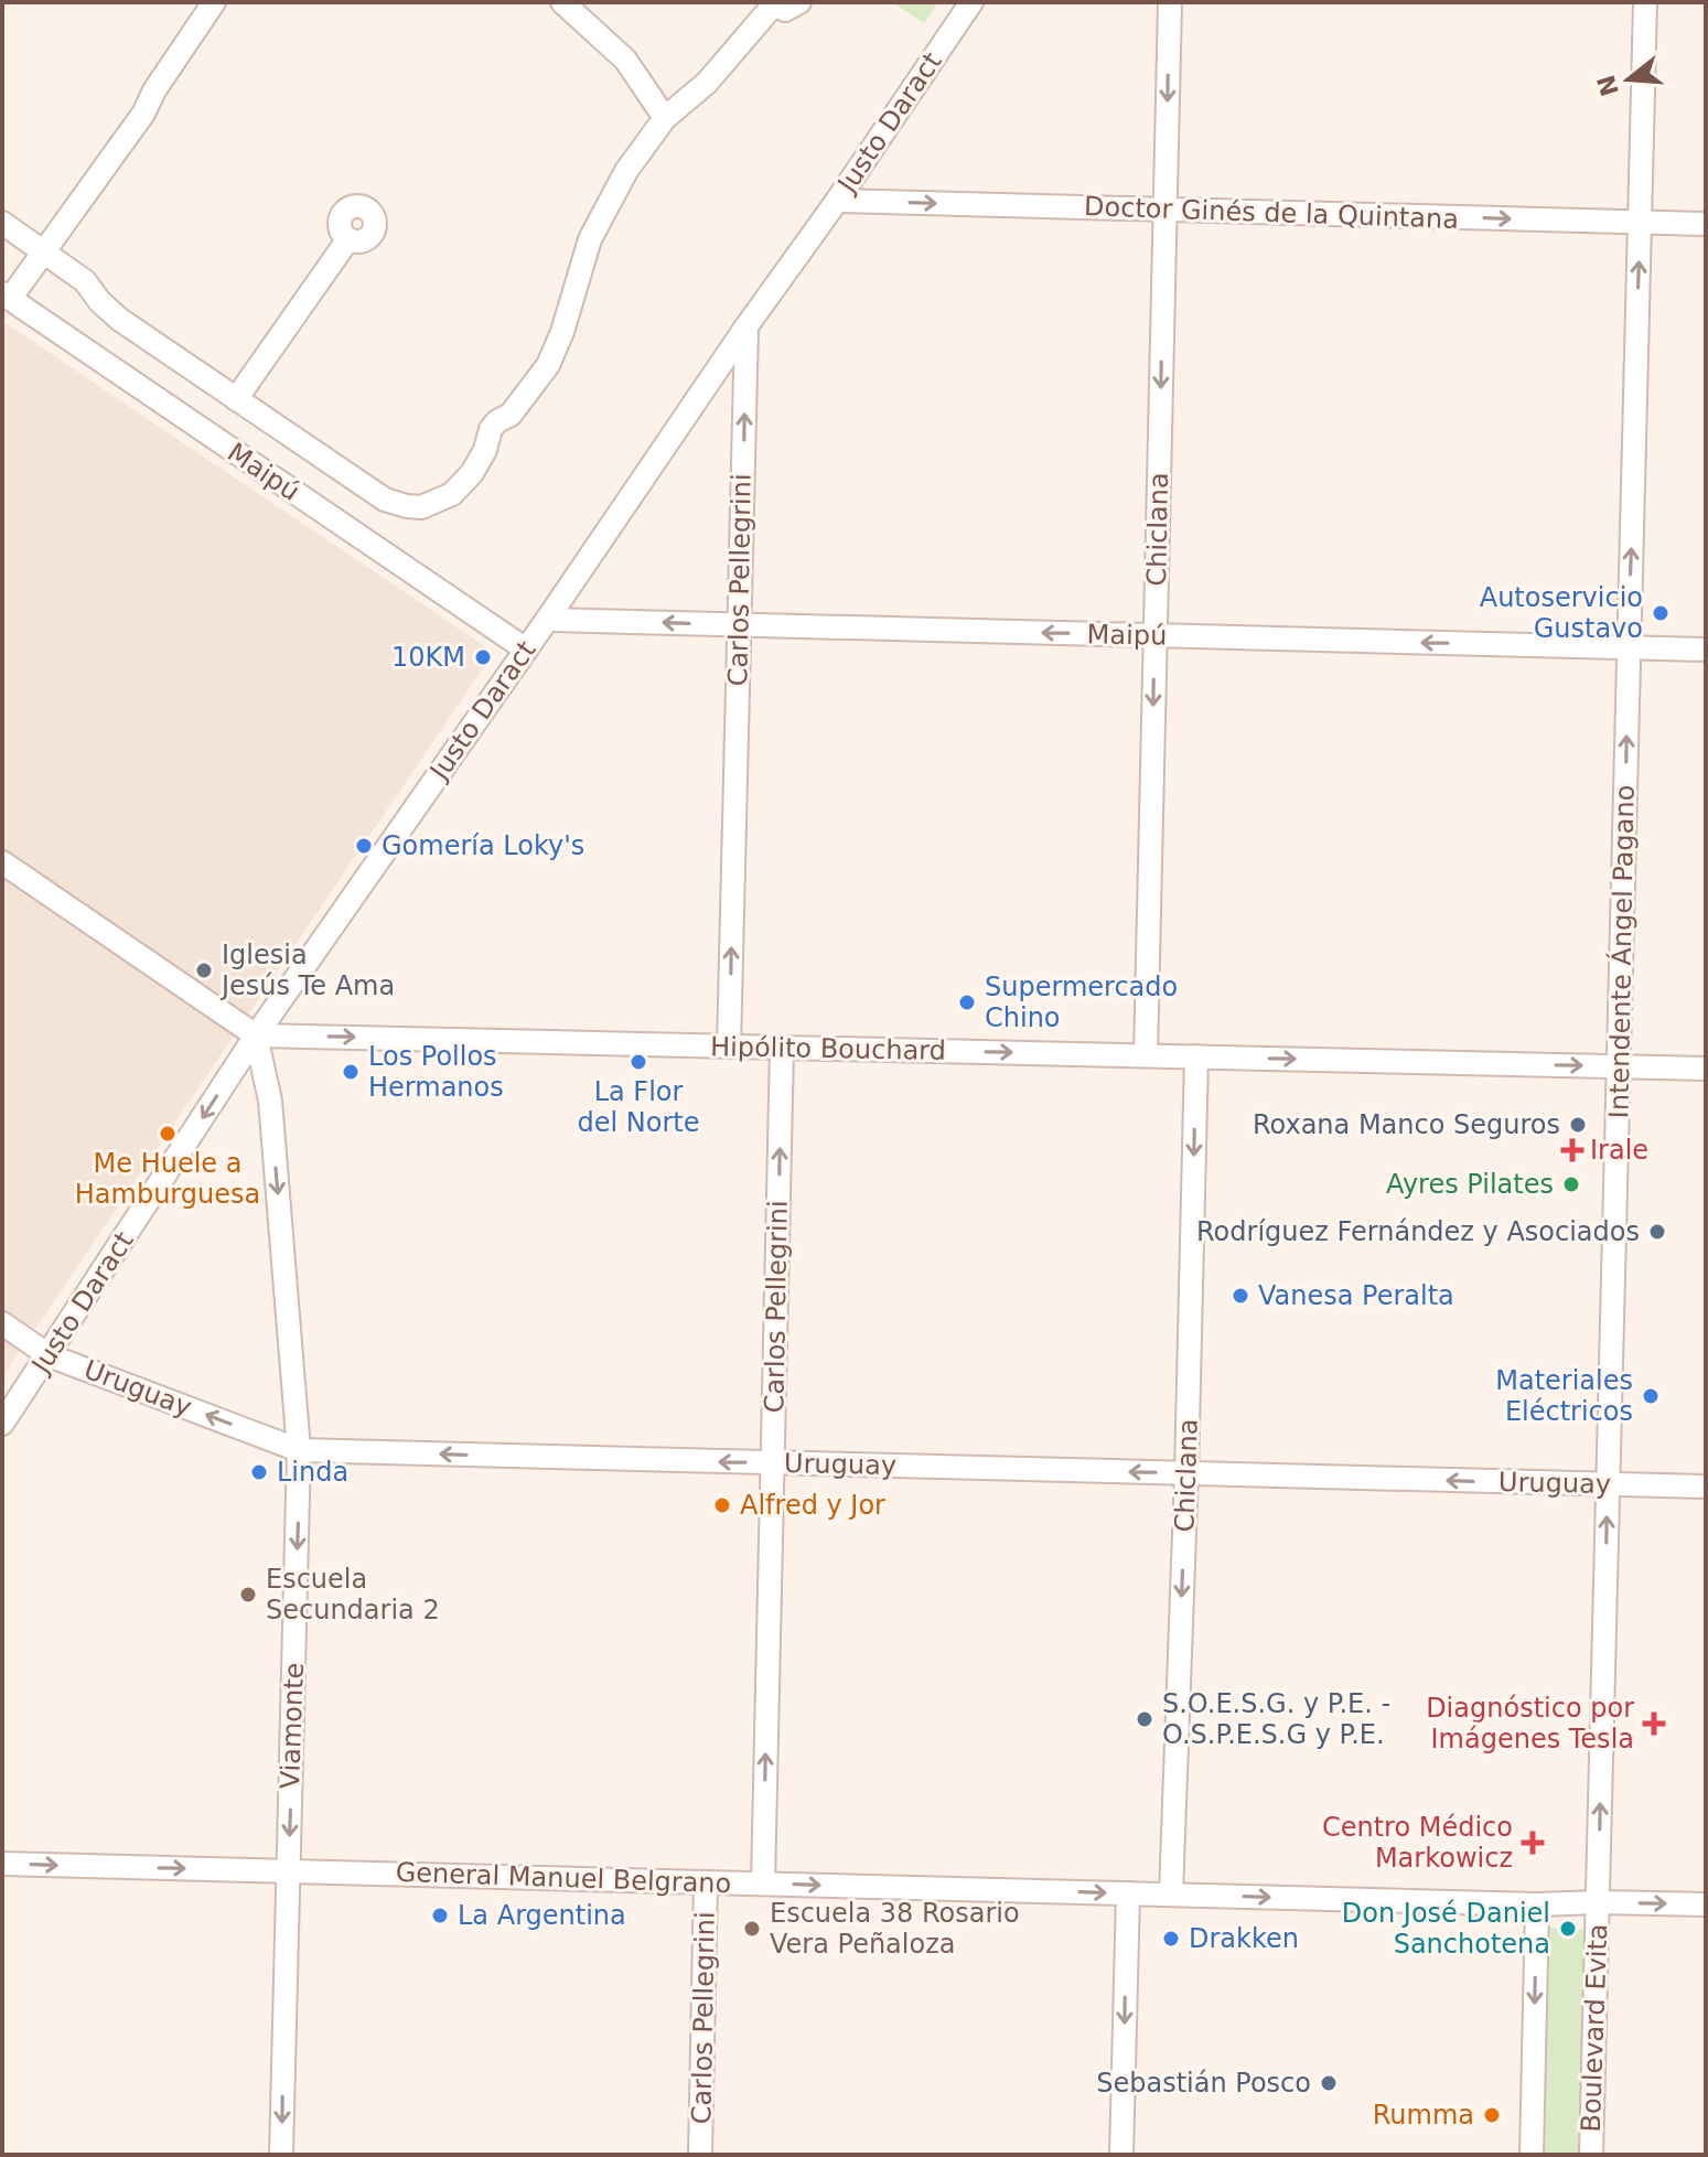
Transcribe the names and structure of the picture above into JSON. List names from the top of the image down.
{
  "streets": {
    "street": [
      "Justo Daract",
      "Doctor Ginés de la Quintana",
      "Maipú",
      "Chiclana",
      "Carlos Pellegrini",
      "Intendente Ángel Pagano",
      "Hipólito Bouchard",
      "Uruguay",
      "Viamonte",
      "General Manuel Belgrano",
      "Boulevard Evita"
    ]
  },
  "crossings": [
    ["Justo Daract", "Doctor Ginés de la Quintana"],
    ["Justo Daract", "Maipú"],
    ["Justo Daract", "Carlos Pellegrini"],
    ["Justo Daract", "Hipólito Bouchard"],
    ["Justo Daract", "Uruguay"],
    ["Justo Daract", "Viamonte"],
    ["Doctor Ginés de la Quintana", "Chiclana"],
    ["Doctor Ginés de la Quintana", "Intendente Ángel Pagano"],
    ["Maipú", "Chiclana"],
    ["Maipú", "Carlos Pellegrini"],
    ["Maipú", "Intendente Ángel Pagano"],
    ["Chiclana", "Hipólito Bouchard"],
    ["Chiclana", "Uruguay"],
    ["Chiclana", "General Manuel Belgrano"],
    ["Carlos Pellegrini", "Hipólito Bouchard"],
    ["Carlos Pellegrini", "Uruguay"],
    ["Carlos Pellegrini", "General Manuel Belgrano"],
    ["Intendente Ángel Pagano", "Hipólito Bouchard"],
    ["Intendente Ángel Pagano", "Uruguay"],
    ["Intendente Ángel Pagano", "General Manuel Belgrano"],
    ["Intendente Ángel Pagano", "Boulevard Evita"],
    ["Hipólito Bouchard", "Viamonte"],
    ["Uruguay", "Viamonte"],
    ["Viamonte", "General Manuel Belgrano"],
    ["General Manuel Belgrano", "Boulevard Evita"]
  ],
  "one_way": [
    "Doctor Ginés de la Quintana",
    "Maipú",
    "Chiclana",
    "Carlos Pellegrini",
    "Intendente Ángel Pagano",
    "Hipólito Bouchard",
    "Uruguay",
    "Viamonte",
    "General Manuel Belgrano"
  ],
  "places": {
    "other": [
      "Autoservicio Gustavo",
      "10KM",
      "Gomería Loky's",
      "Iglesia Jesús Te Ama",
      "Supermercado Chino",
      "La Flor del Norte",
      "Los Pollos Hermanos",
      "Roxana Manco Seguros",
      "Me Huele a Hamburguesa",
      "Ayres Pilates",
      "Rodríguez Fernández y Asociados",
      "Vanesa Peralta",
      "Materiales Eléctricos",
      "Linda",
      "Alfred y Jor",
      "Escuela Secundaria 2",
      "S.O.E.S.G. y P.E. - O.S.P.E.S.G y P.E.",
      "La Argentina",
      "Escuela 38 Rosario Vera Peñaloza",
      "Don José Daniel Sanchotena",
      "Drakken",
      "Sebastián Posco",
      "Rumma"
    ],
    "health": ["Irale", "Diagnóstico por Imágenes Tesla", "Centro Médico Markowicz"]
  },
  "north": "left"
}
